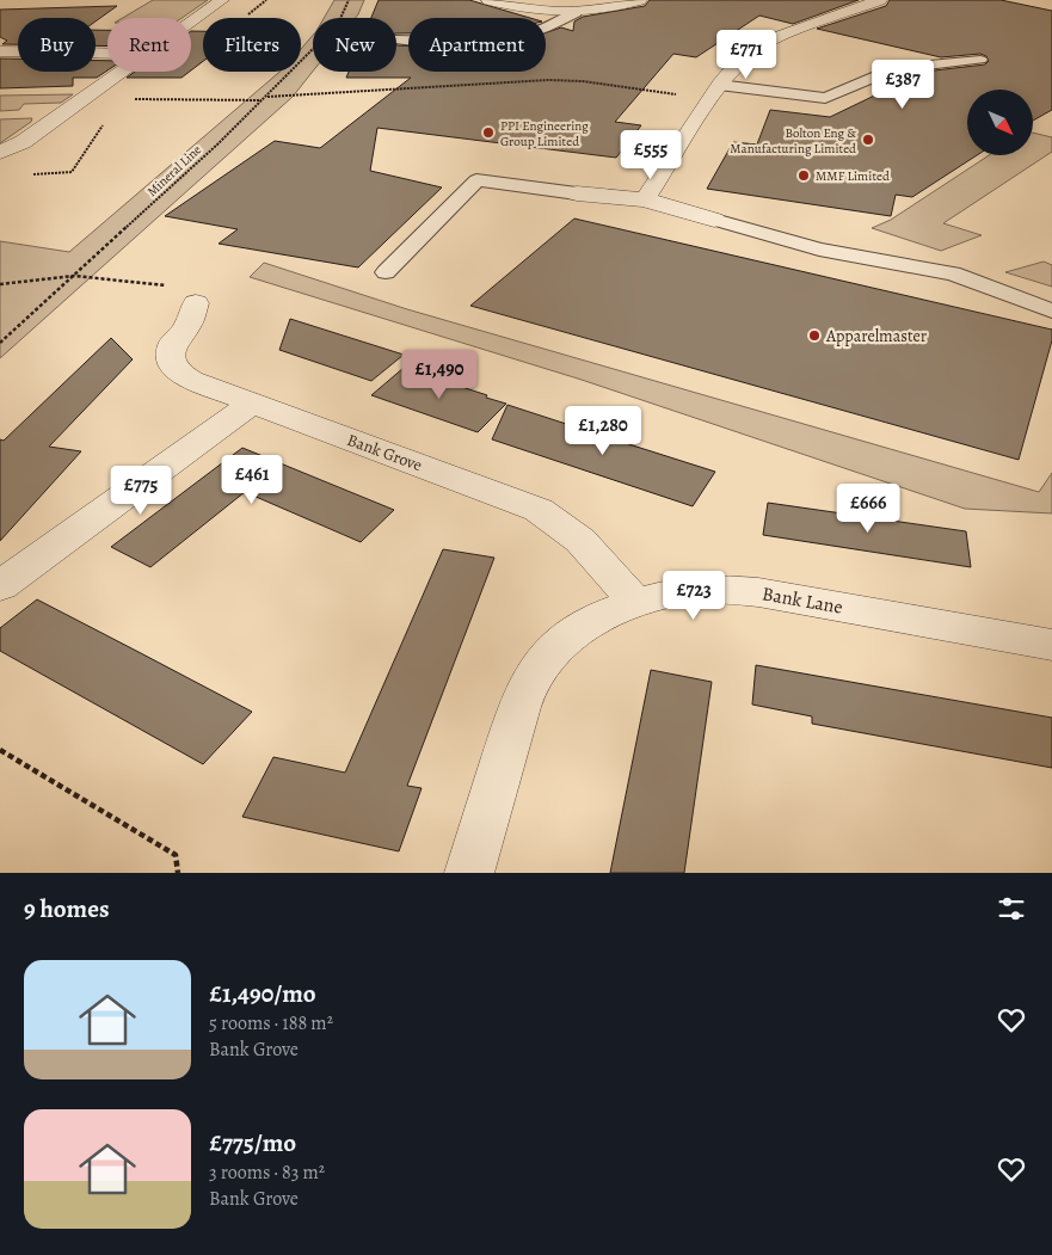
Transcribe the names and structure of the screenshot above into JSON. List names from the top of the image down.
{
  "streets": {
    "street": ["Bank Grove", "Bank Lane"],
    "path": ["Mineral Line"]
  },
  "crossings": [
    ["Bank Grove", "Bank Lane"]
  ],
  "places": [
    "PPI Engineering Group Limited",
    "Bolton Eng & Manufacturing Limited",
    "MMF Limited",
    "Apparelmaster"
  ],
  "north": "bottom right",
  "page": {
    "chip": [
      "Buy",
      "Rent",
      "Filters",
      "New",
      "Apartment"
    ],
    "price": [
      "£771",
      "£387",
      "£555",
      "£1,490",
      "£1,280",
      "£461",
      "£775",
      "£666",
      "£723"
    ],
    "heading": "9 homes",
    "list": [
      {
        "name": "£1,490/mo",
        "note": "5 rooms · 188 m² · Bank Grove"
      },
      {
        "name": "£775/mo",
        "note": "3 rooms · 83 m² · Bank Grove"
      }
    ]
  }
}
